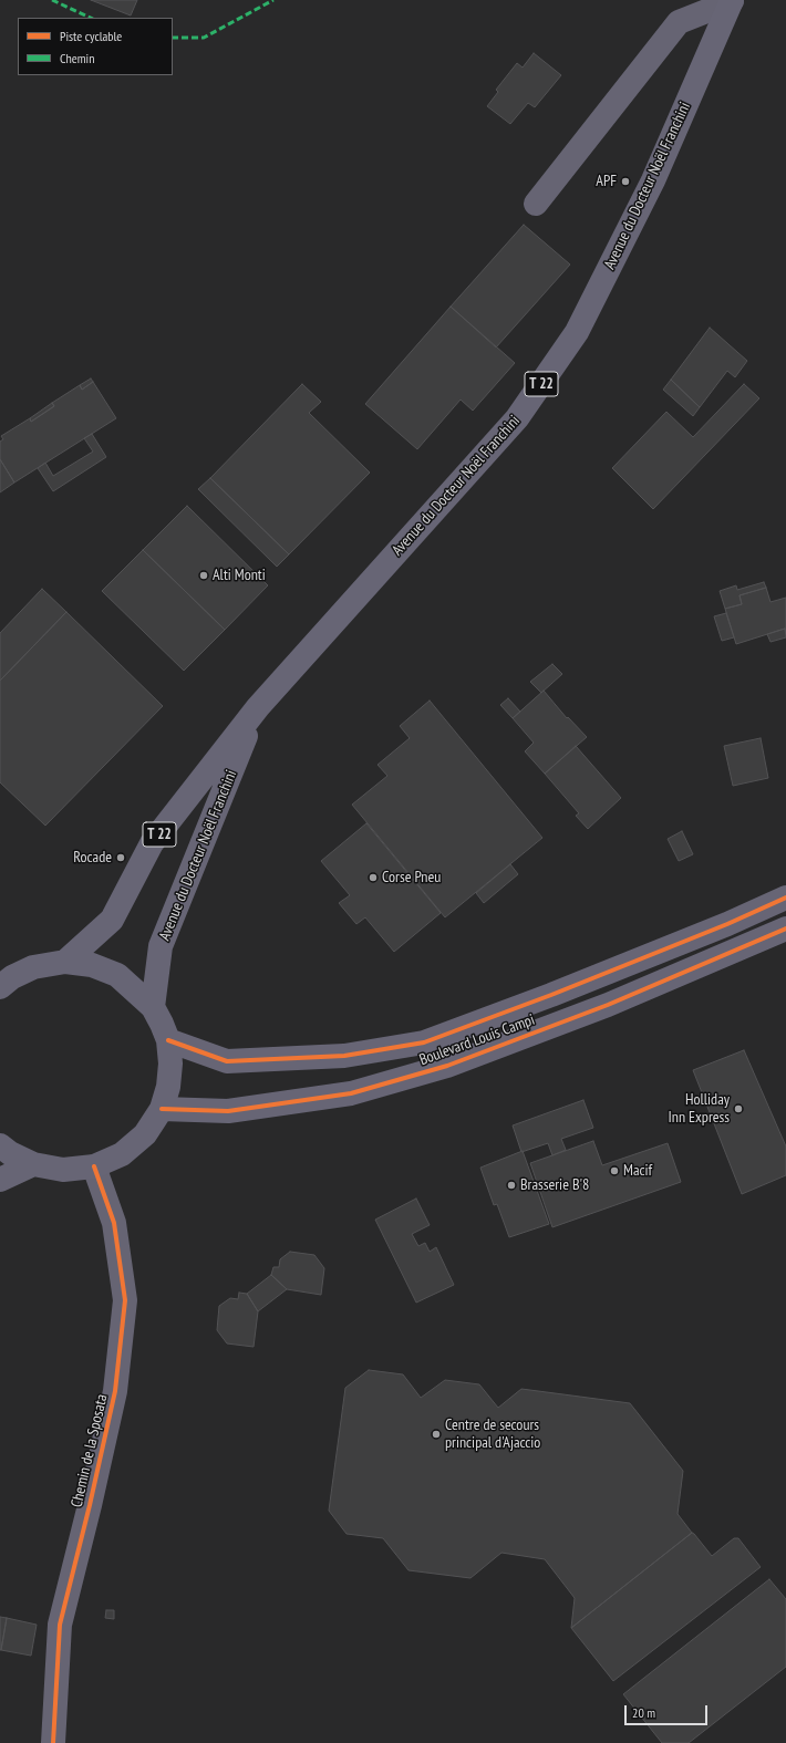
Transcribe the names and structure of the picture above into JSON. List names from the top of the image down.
{
  "streets": {
    "main road": ["Avenue du Docteur Noël Franchini", "T 22", "Boulevard Louis Campi"],
    "street": ["Chemin de la Sposata"]
  },
  "places": [
    "APF",
    "Alti Monti",
    "Rocade",
    "Corse Pneu",
    "Holliday Inn Express",
    "Macif",
    "Brasserie B'8",
    "Centre de secours principal d'Ajaccio"
  ],
  "legend": ["Piste cyclable", "Chemin"],
  "scale_bar": "20 m"
}
